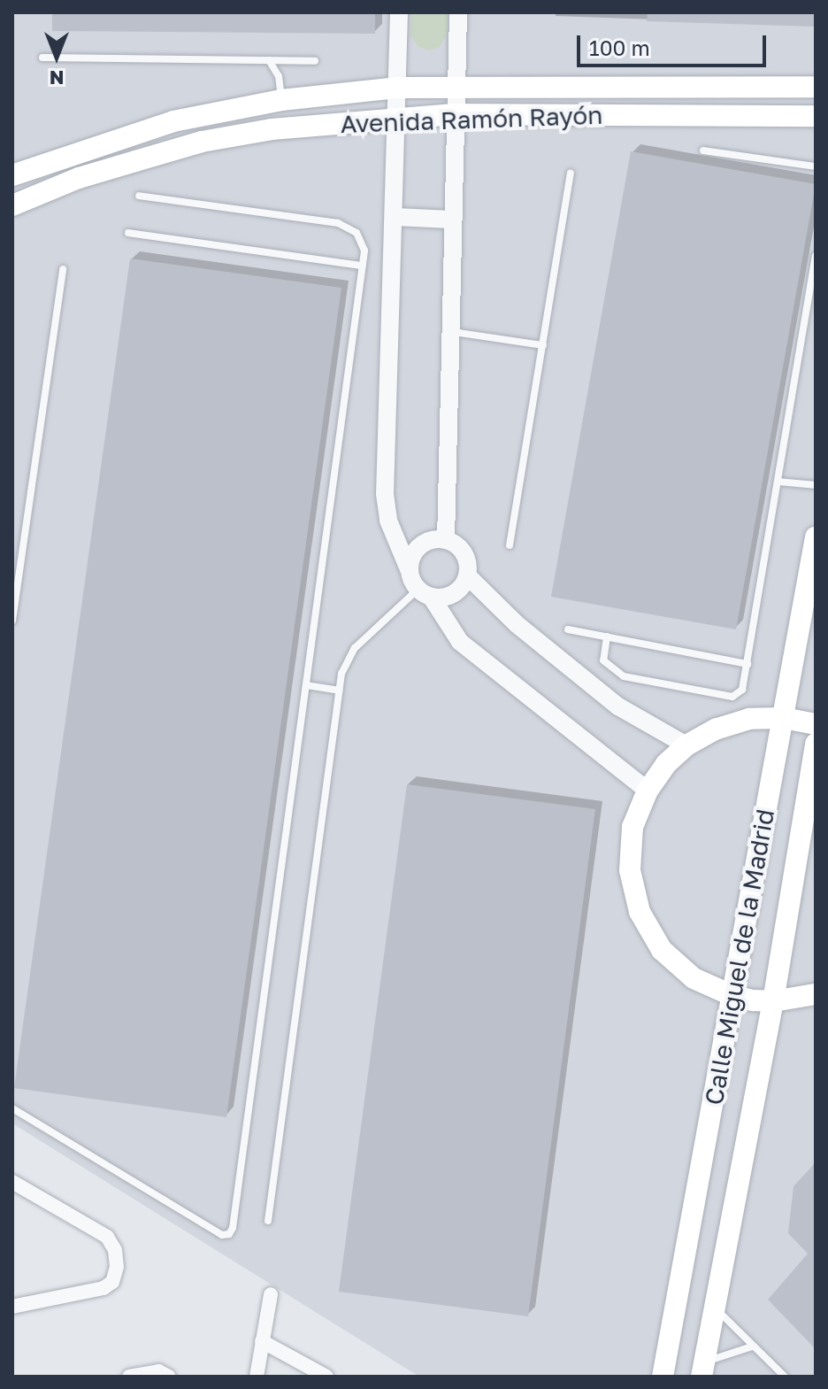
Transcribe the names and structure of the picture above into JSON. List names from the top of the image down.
{
  "streets": {
    "main road": ["Avenida Ramón Rayón", "Calle Miguel de la Madrid"]
  },
  "scale_bar": "100 m",
  "north": "bottom"
}
